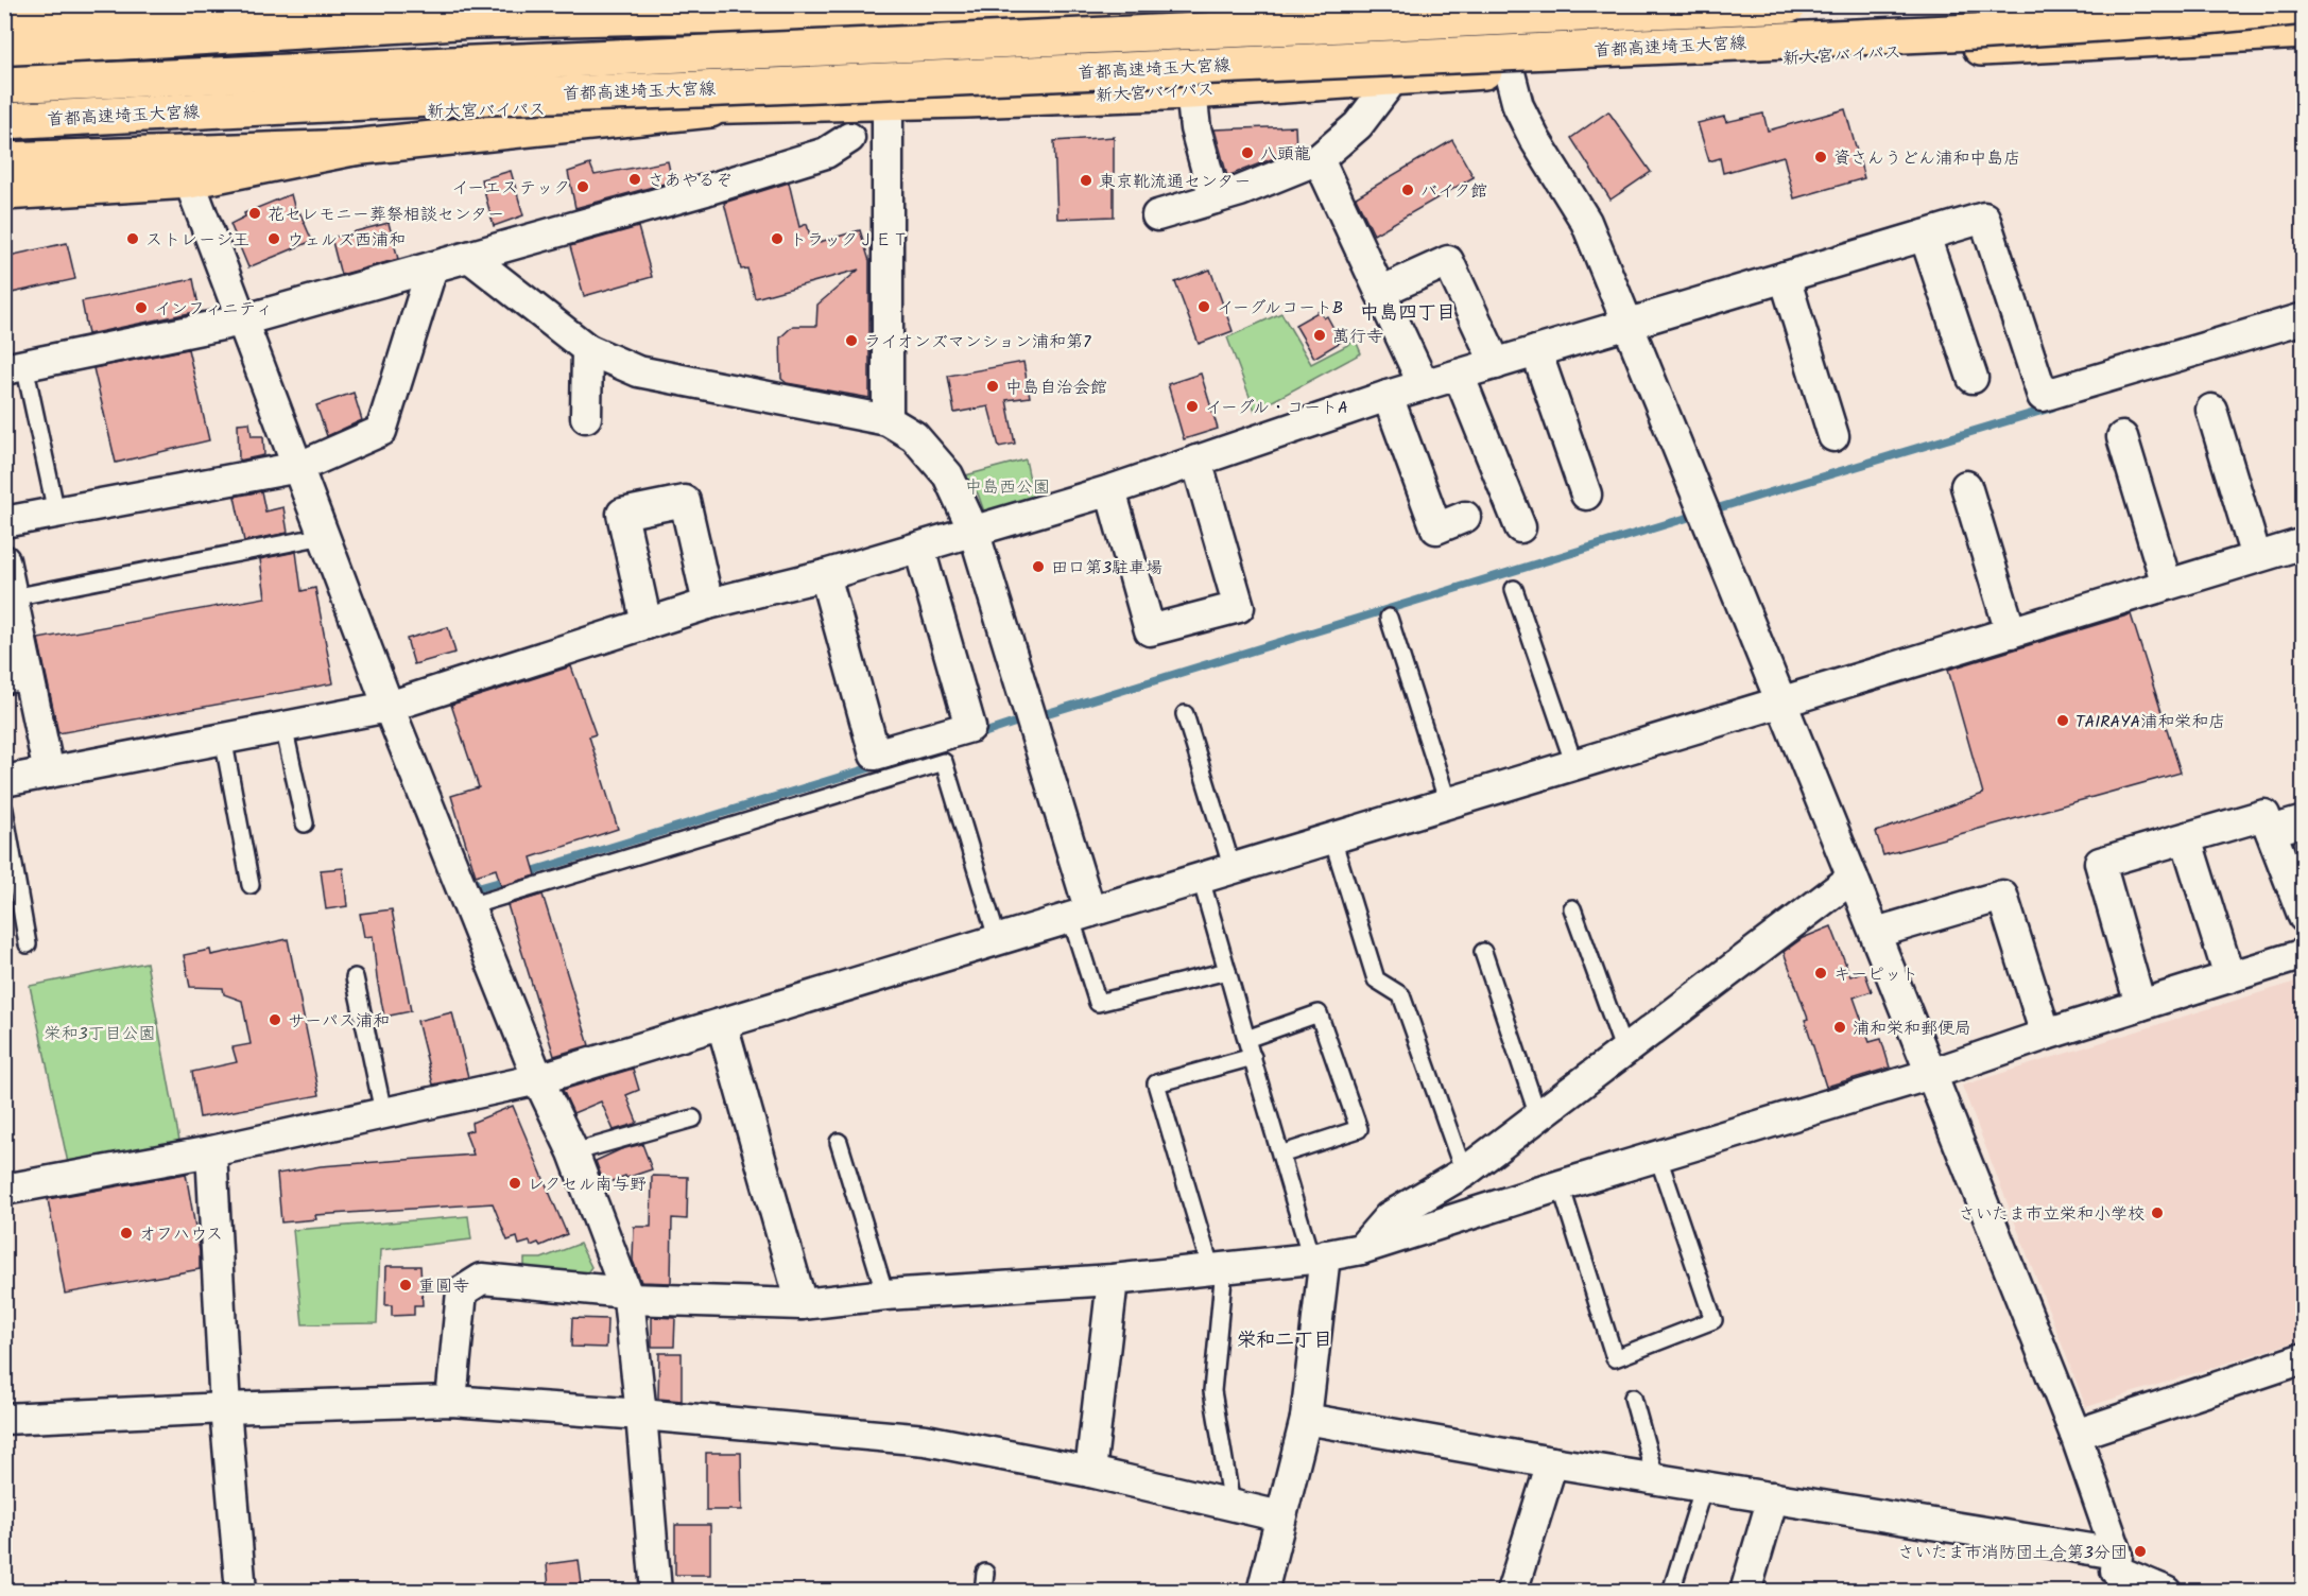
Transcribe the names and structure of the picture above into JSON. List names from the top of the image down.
{
  "streets": {
    "highway": ["首都高速埼玉大宮線", "新大宮バイパス"]
  },
  "crossings": [
    ["首都高速埼玉大宮線", "新大宮バイパス"]
  ],
  "districts": ["中島四丁目", "栄和二丁目"],
  "parks": ["中島西公園", "栄和3丁目公園"],
  "places": [
    "八頭龍",
    "資さんうどん浦和中島店",
    "さあやるぞ",
    "東京靴流通センター",
    "イーエステック",
    "バイク館",
    "花セレモニー葬祭相談センター",
    "ストレージ王",
    "ウェルズ西浦和",
    "トラックＪＥＴ",
    "イーグルコートB",
    "インフィニティ",
    "萬行寺",
    "ライオンズマンション浦和第7",
    "中島自治会館",
    "イーグル・コートA",
    "田口第3駐車場",
    "TAIRAYA浦和栄和店",
    "キーピット",
    "サーパス浦和",
    "浦和栄和郵便局",
    "レクセル南与野",
    "さいたま市立栄和小学校",
    "オフハウス",
    "重圓寺",
    "さいたま市消防団土合第3分団"
  ]
}
